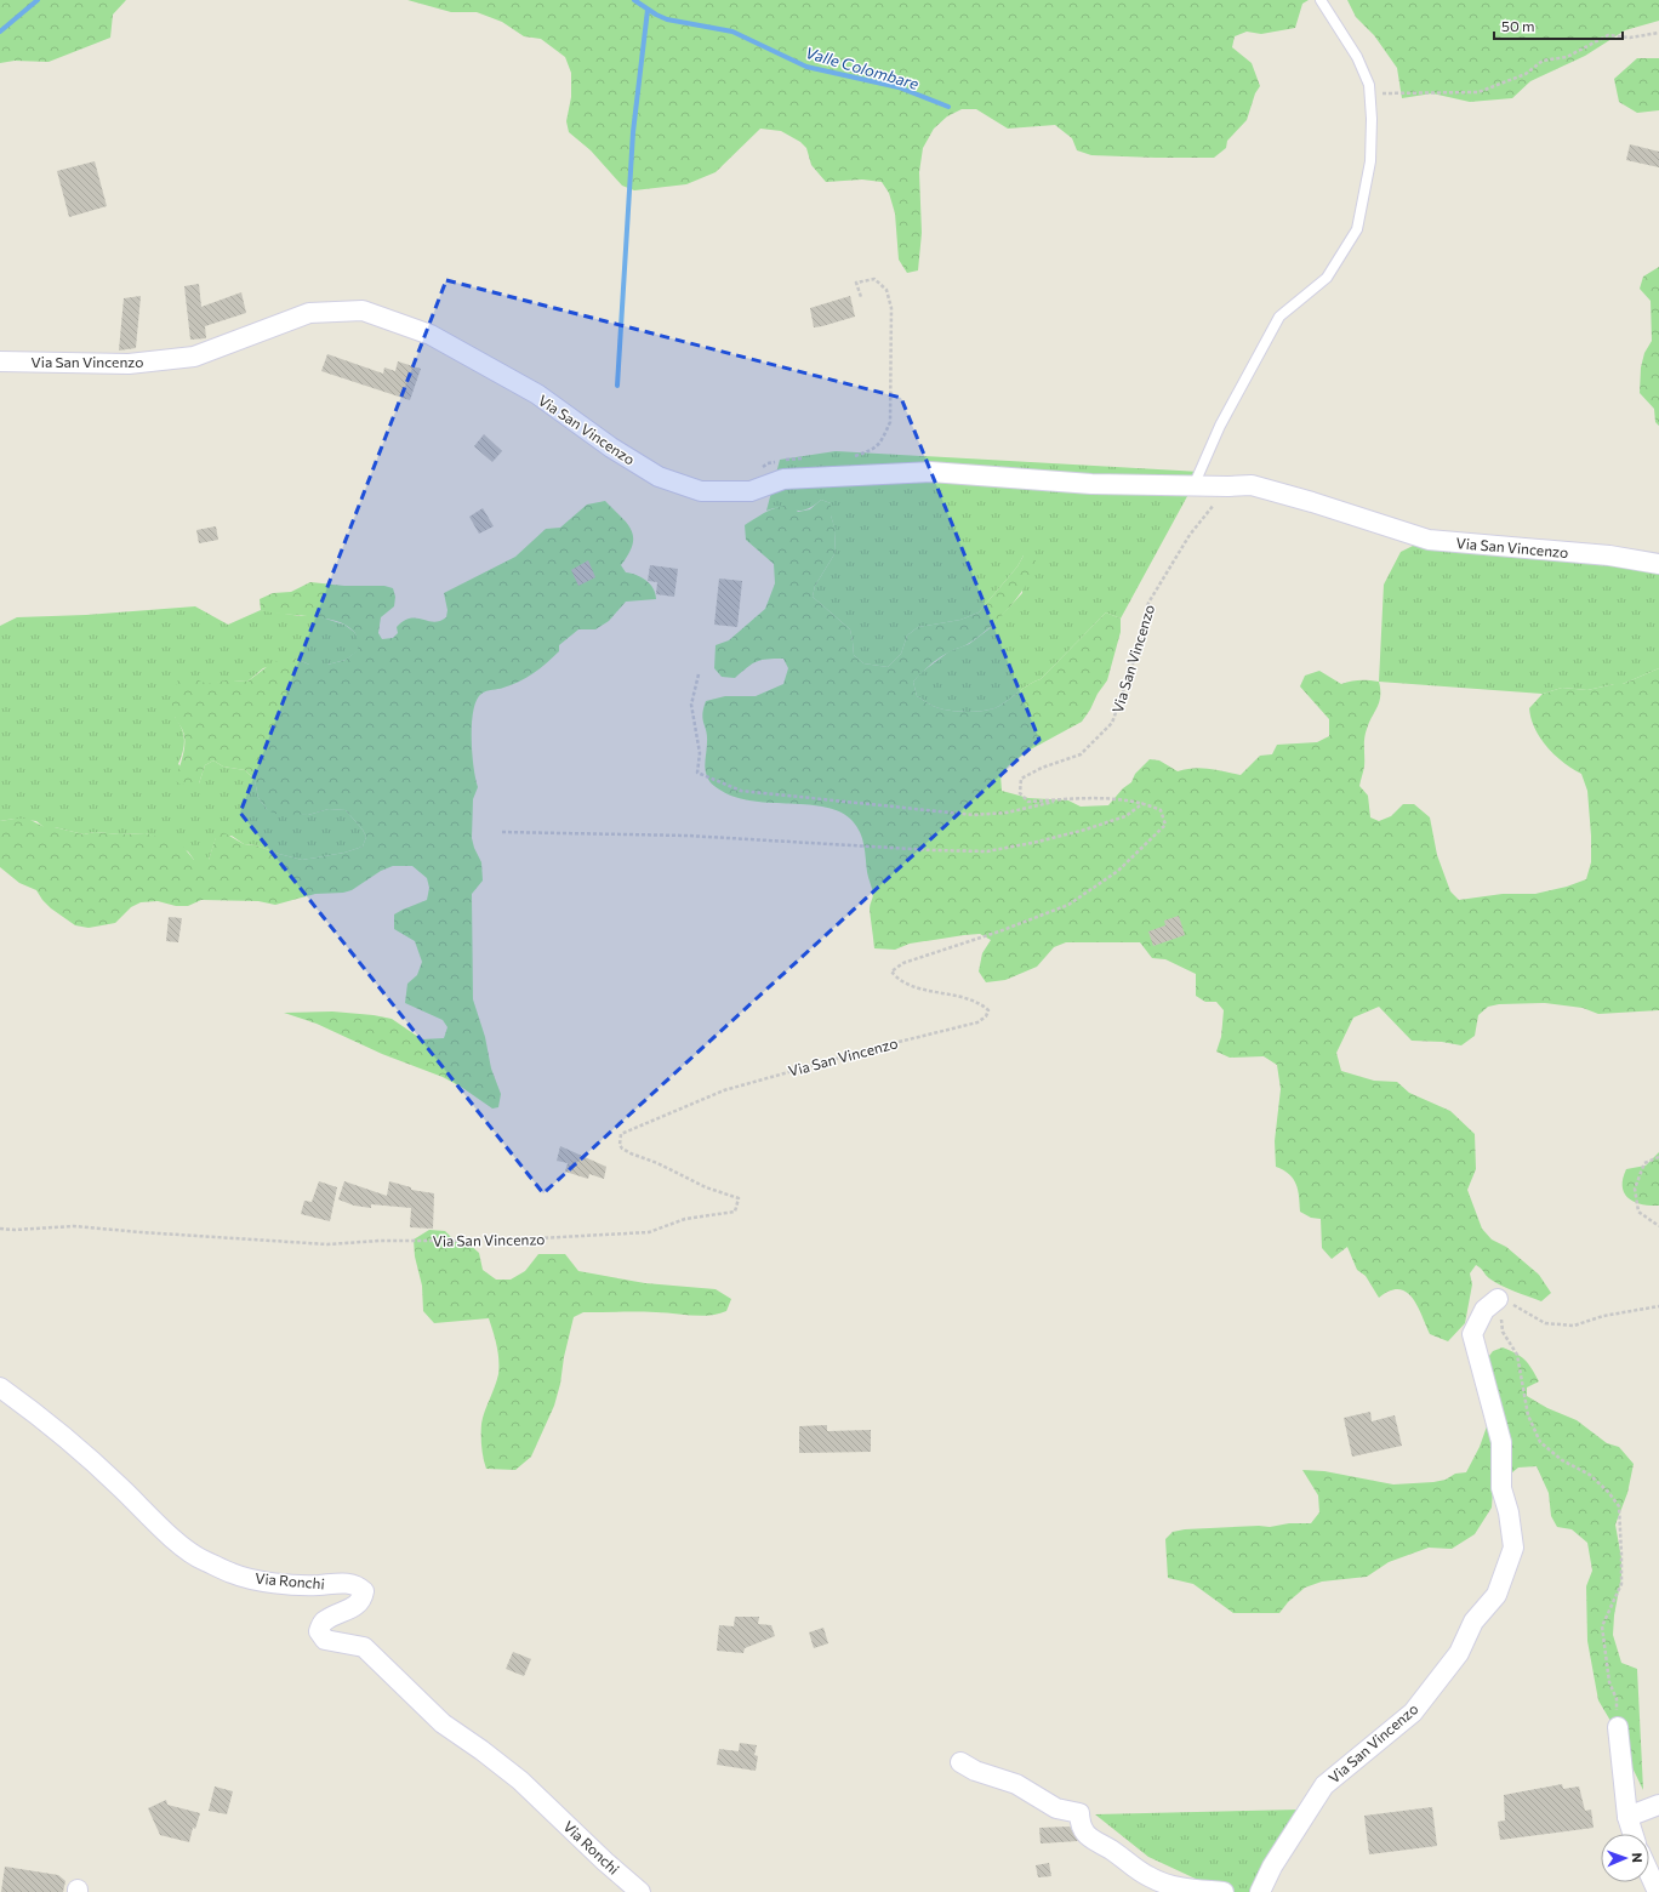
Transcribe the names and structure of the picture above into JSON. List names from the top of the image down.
{
  "streets": {
    "street": ["Via San Vincenzo", "Via Ronchi"]
  },
  "water": ["Valle Colombare"],
  "scale_bar": "50 m",
  "north": "right"
}
